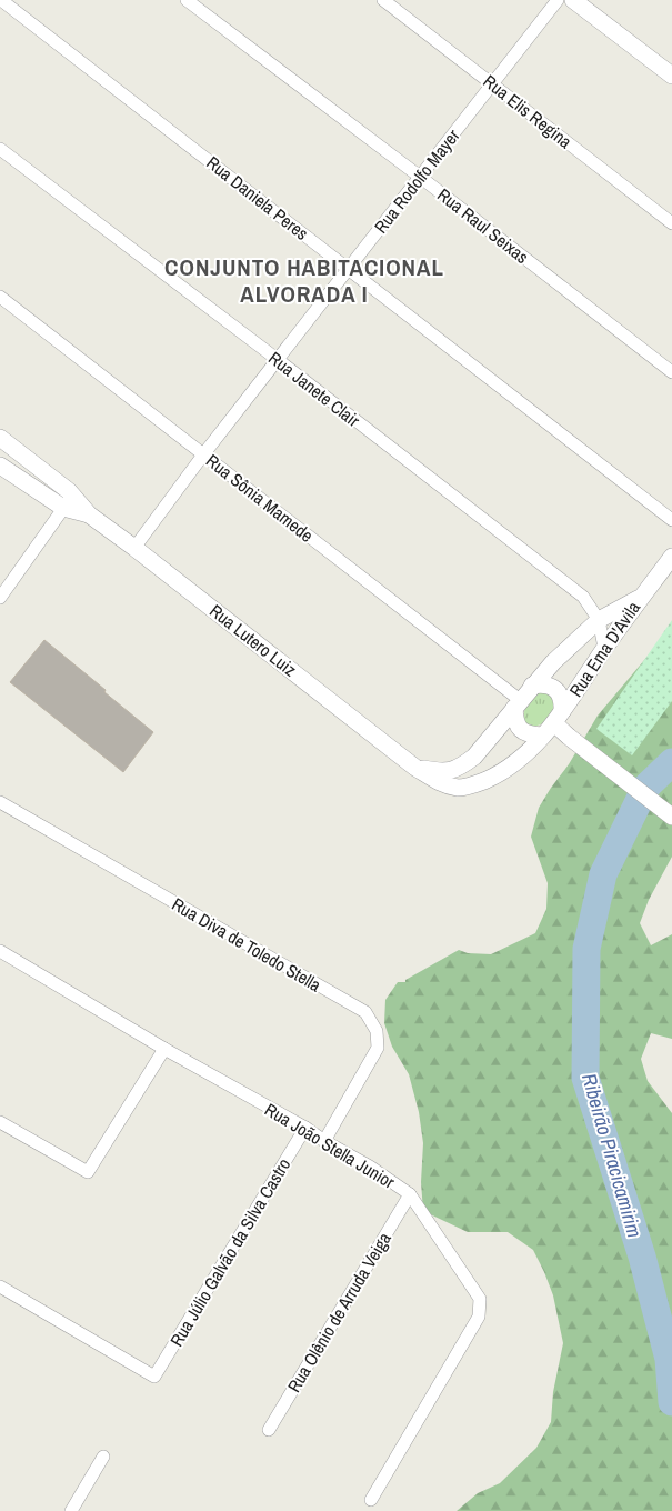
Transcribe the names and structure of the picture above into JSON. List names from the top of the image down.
{
  "streets": {
    "street": [
      "Rua Elis Regina",
      "Rua Rodolfo Mayer",
      "Rua Daniela Peres",
      "Rua Raul Seixas",
      "Rua Janete Clair",
      "Rua Sônia Mamede",
      "Rua Lutero Luiz",
      "Rua Ema D'Avila",
      "Rua Diva de Toledo Stella",
      "Rua João Stella Junior",
      "Rua Júlio Galvão da Silva Castro",
      "Rua Olênio de Arruda Veiga"
    ]
  },
  "crossings": [
    ["Rua Elis Regina", "Rua Rodolfo Mayer"],
    ["Rua Rodolfo Mayer", "Rua Daniela Peres"],
    ["Rua Rodolfo Mayer", "Rua Raul Seixas"],
    ["Rua Rodolfo Mayer", "Rua Janete Clair"],
    ["Rua Rodolfo Mayer", "Rua Sônia Mamede"],
    ["Rua Rodolfo Mayer", "Rua Lutero Luiz"],
    ["Rua Janete Clair", "Rua Ema D'Avila"],
    ["Rua Sônia Mamede", "Rua Ema D'Avila"],
    ["Rua Lutero Luiz", "Rua Ema D'Avila"],
    ["Rua Diva de Toledo Stella", "Rua João Stella Junior"],
    ["Rua João Stella Junior", "Rua Júlio Galvão da Silva Castro"],
    ["Rua João Stella Junior", "Rua Olênio de Arruda Veiga"]
  ],
  "districts": ["CONJUNTO HABITACIONAL ALVORADA I"],
  "water": ["Ribeirão Piracicamirim"]
}
